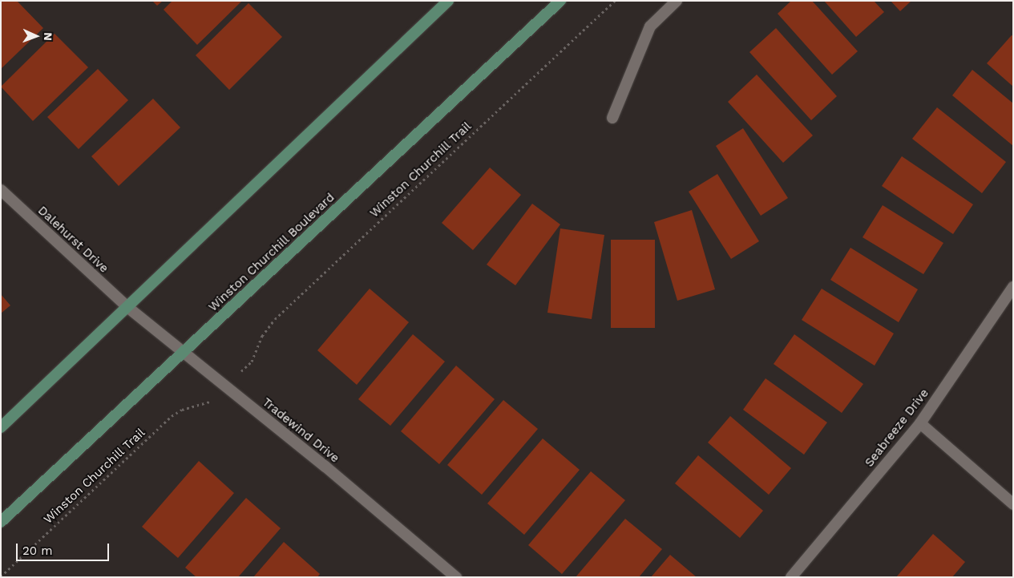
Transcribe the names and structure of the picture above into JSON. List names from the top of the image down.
{
  "streets": {
    "main road": ["Winston Churchill Boulevard"],
    "street": ["Dalehurst Drive", "Seabreeze Drive", "Tradewind Drive"],
    "path": ["Winston Churchill Trail"]
  },
  "crossings": [
    ["Dalehurst Drive", "Tradewind Drive"],
    ["Winston Churchill Boulevard", "Tradewind Drive"]
  ],
  "scale_bar": "20 m",
  "north": "right"
}
